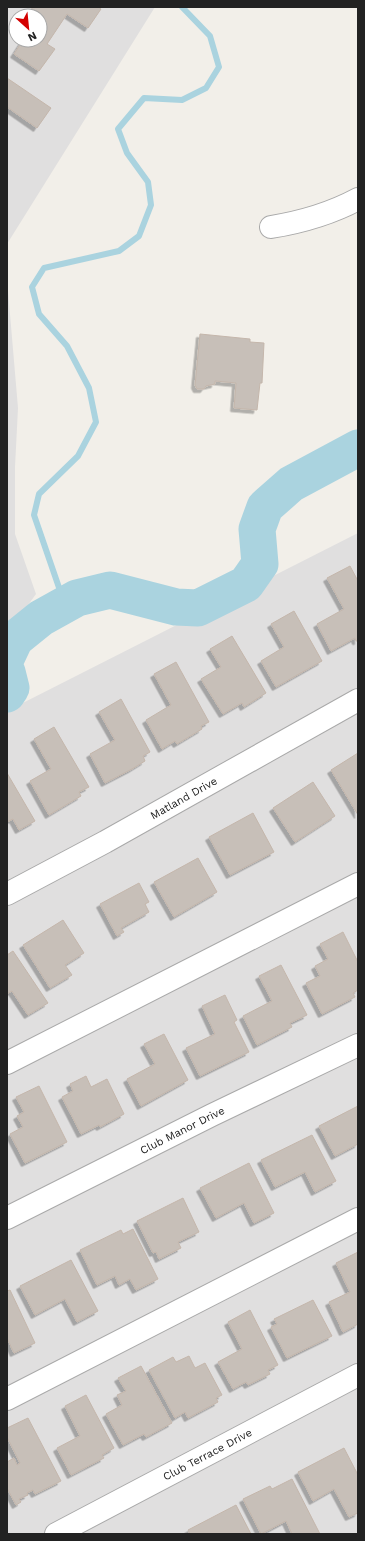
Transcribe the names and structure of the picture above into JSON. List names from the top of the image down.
{
  "streets": {
    "street": ["Matland Drive", "Club Manor Drive", "Club Terrace Drive"]
  },
  "north": "bottom right"
}
